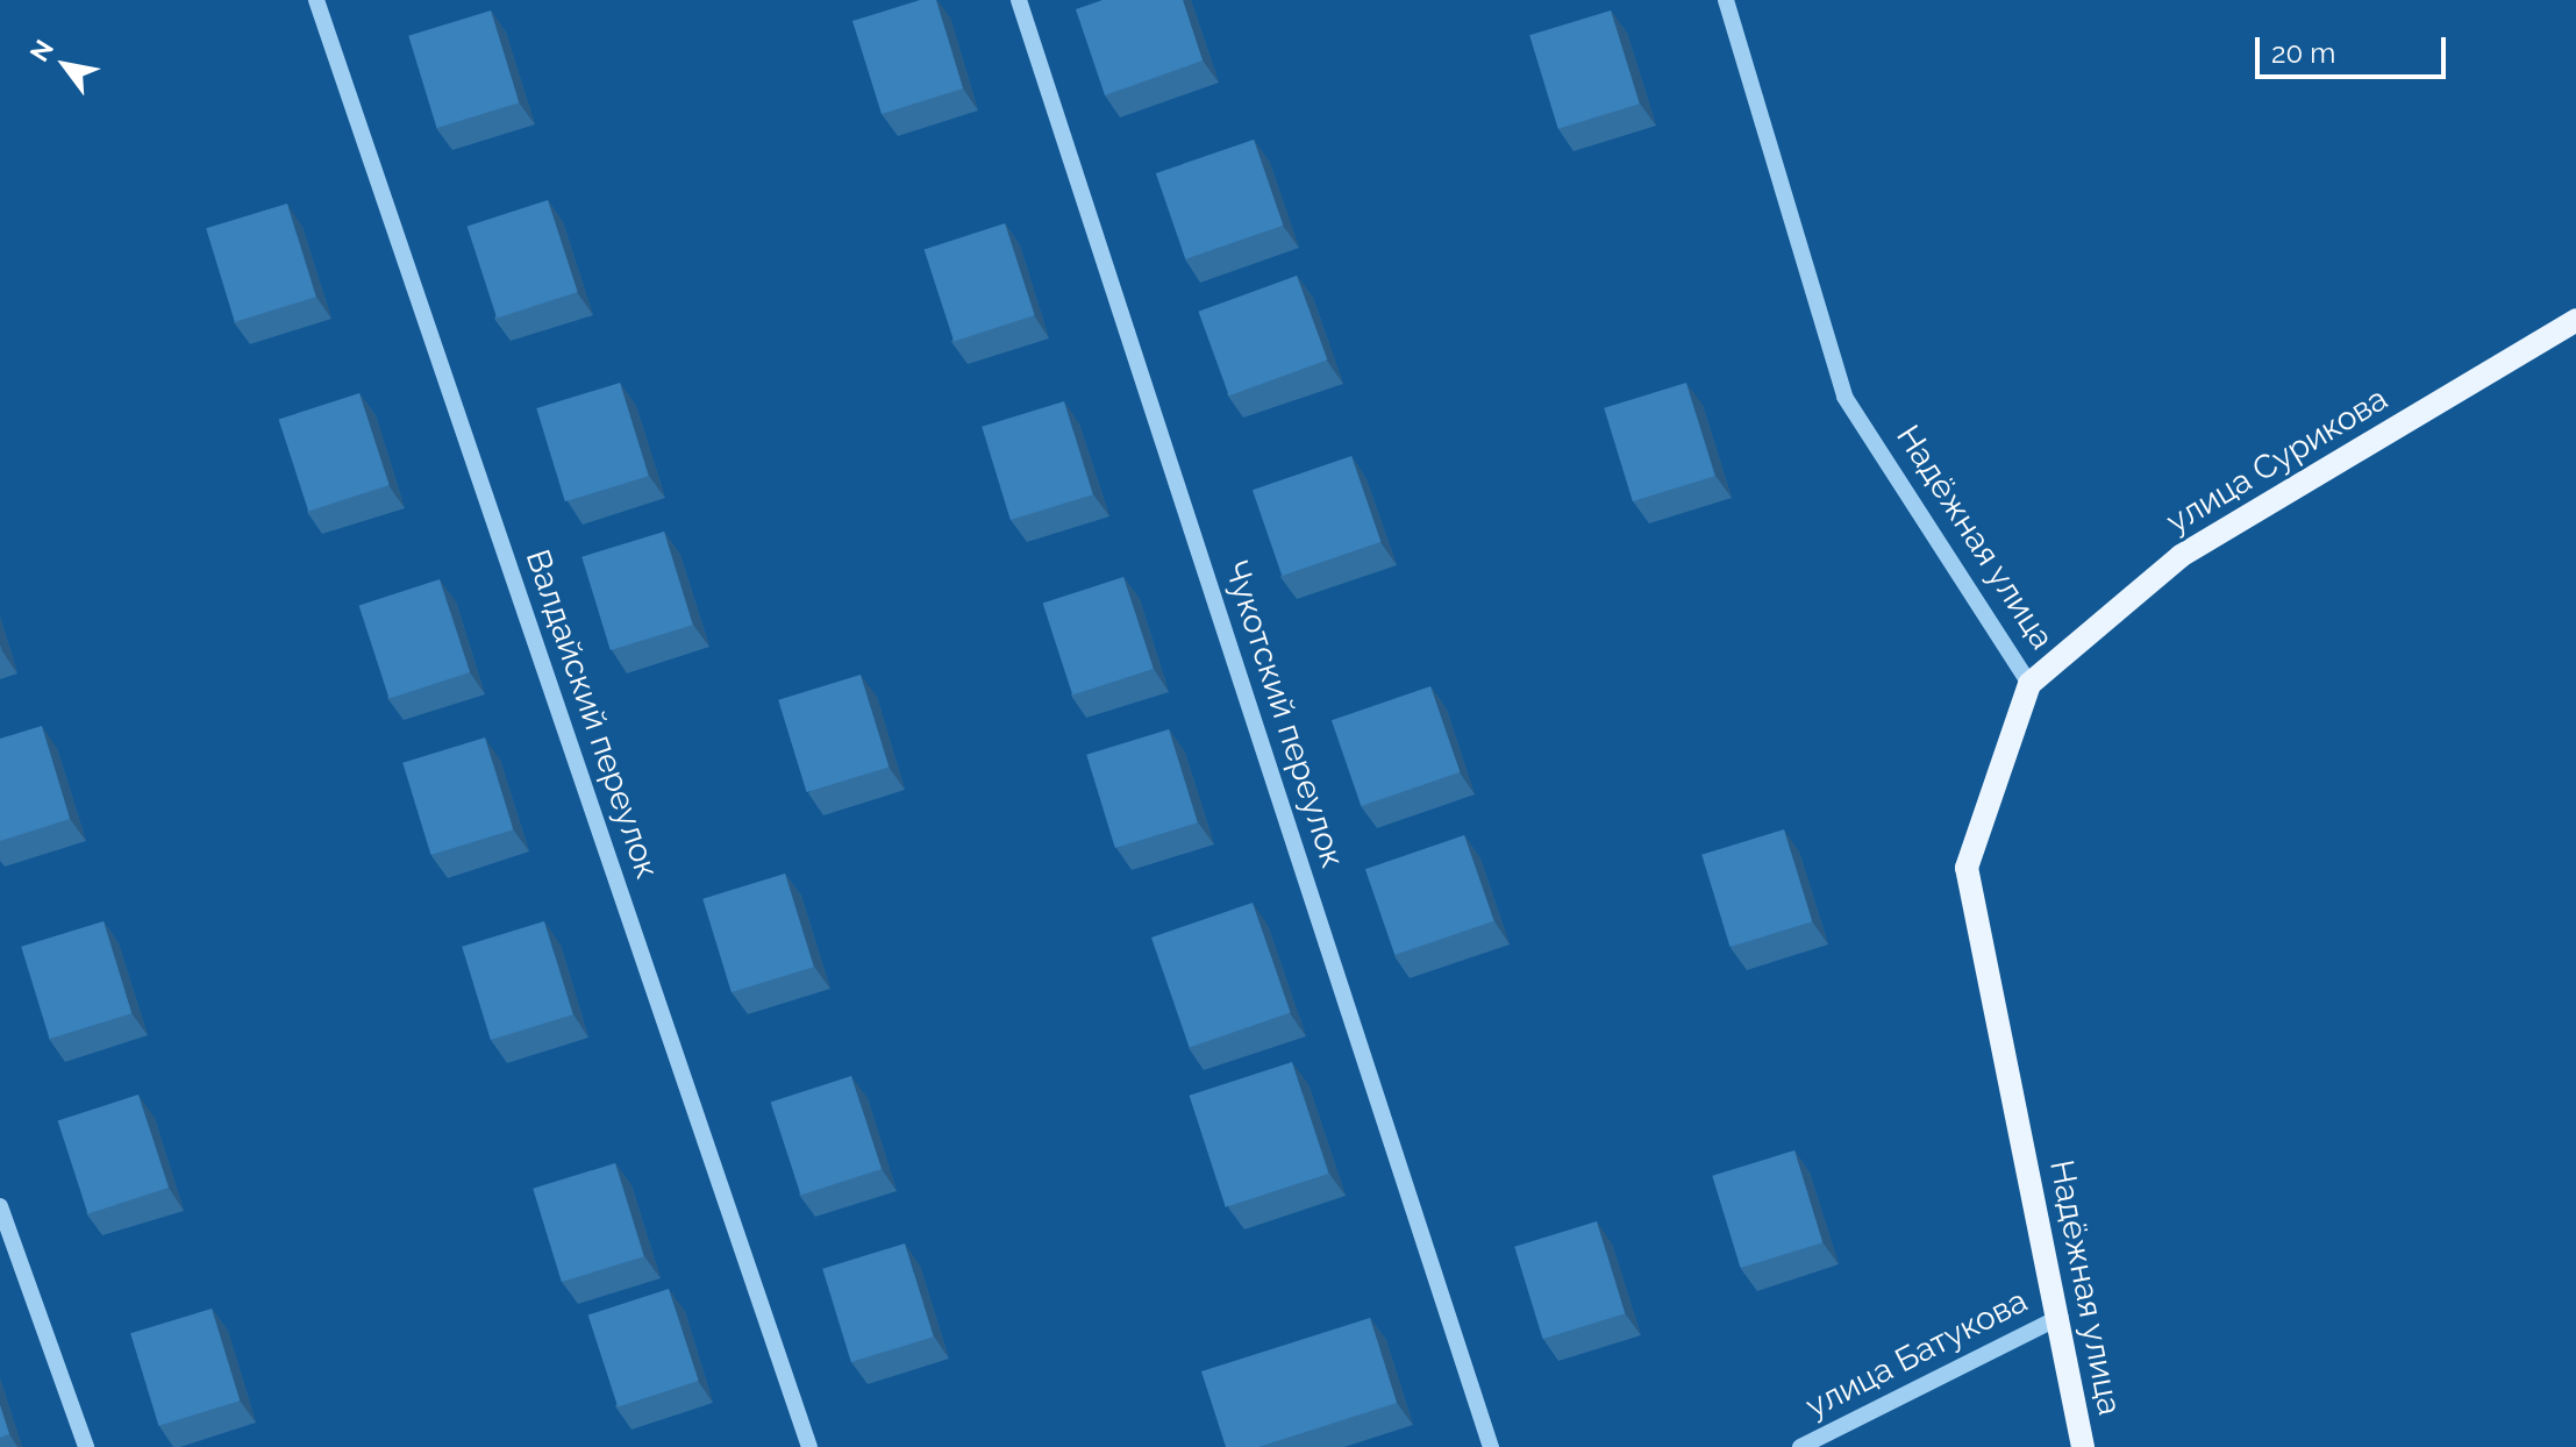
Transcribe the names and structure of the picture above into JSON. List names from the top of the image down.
{
  "streets": {
    "main road": ["улица Сурикова", "Надёжная улица"],
    "street": ["Валдайский переулок", "Чукотский переулок", "улица Батукова"]
  },
  "crossings": [
    ["улица Сурикова", "Надёжная улица"],
    ["Надёжная улица", "улица Батукова"]
  ],
  "scale_bar": "20 m",
  "north": "top left"
}
